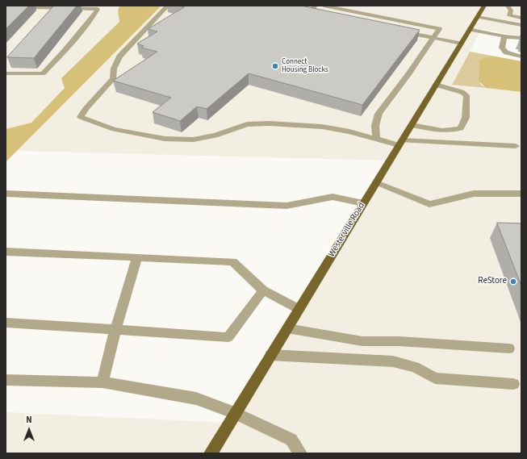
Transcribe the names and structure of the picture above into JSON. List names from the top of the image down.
{
  "streets": {
    "main road": ["Westerville Road"]
  },
  "places": ["Connect Housing Blocks", "ReStore"],
  "north": "top"
}
